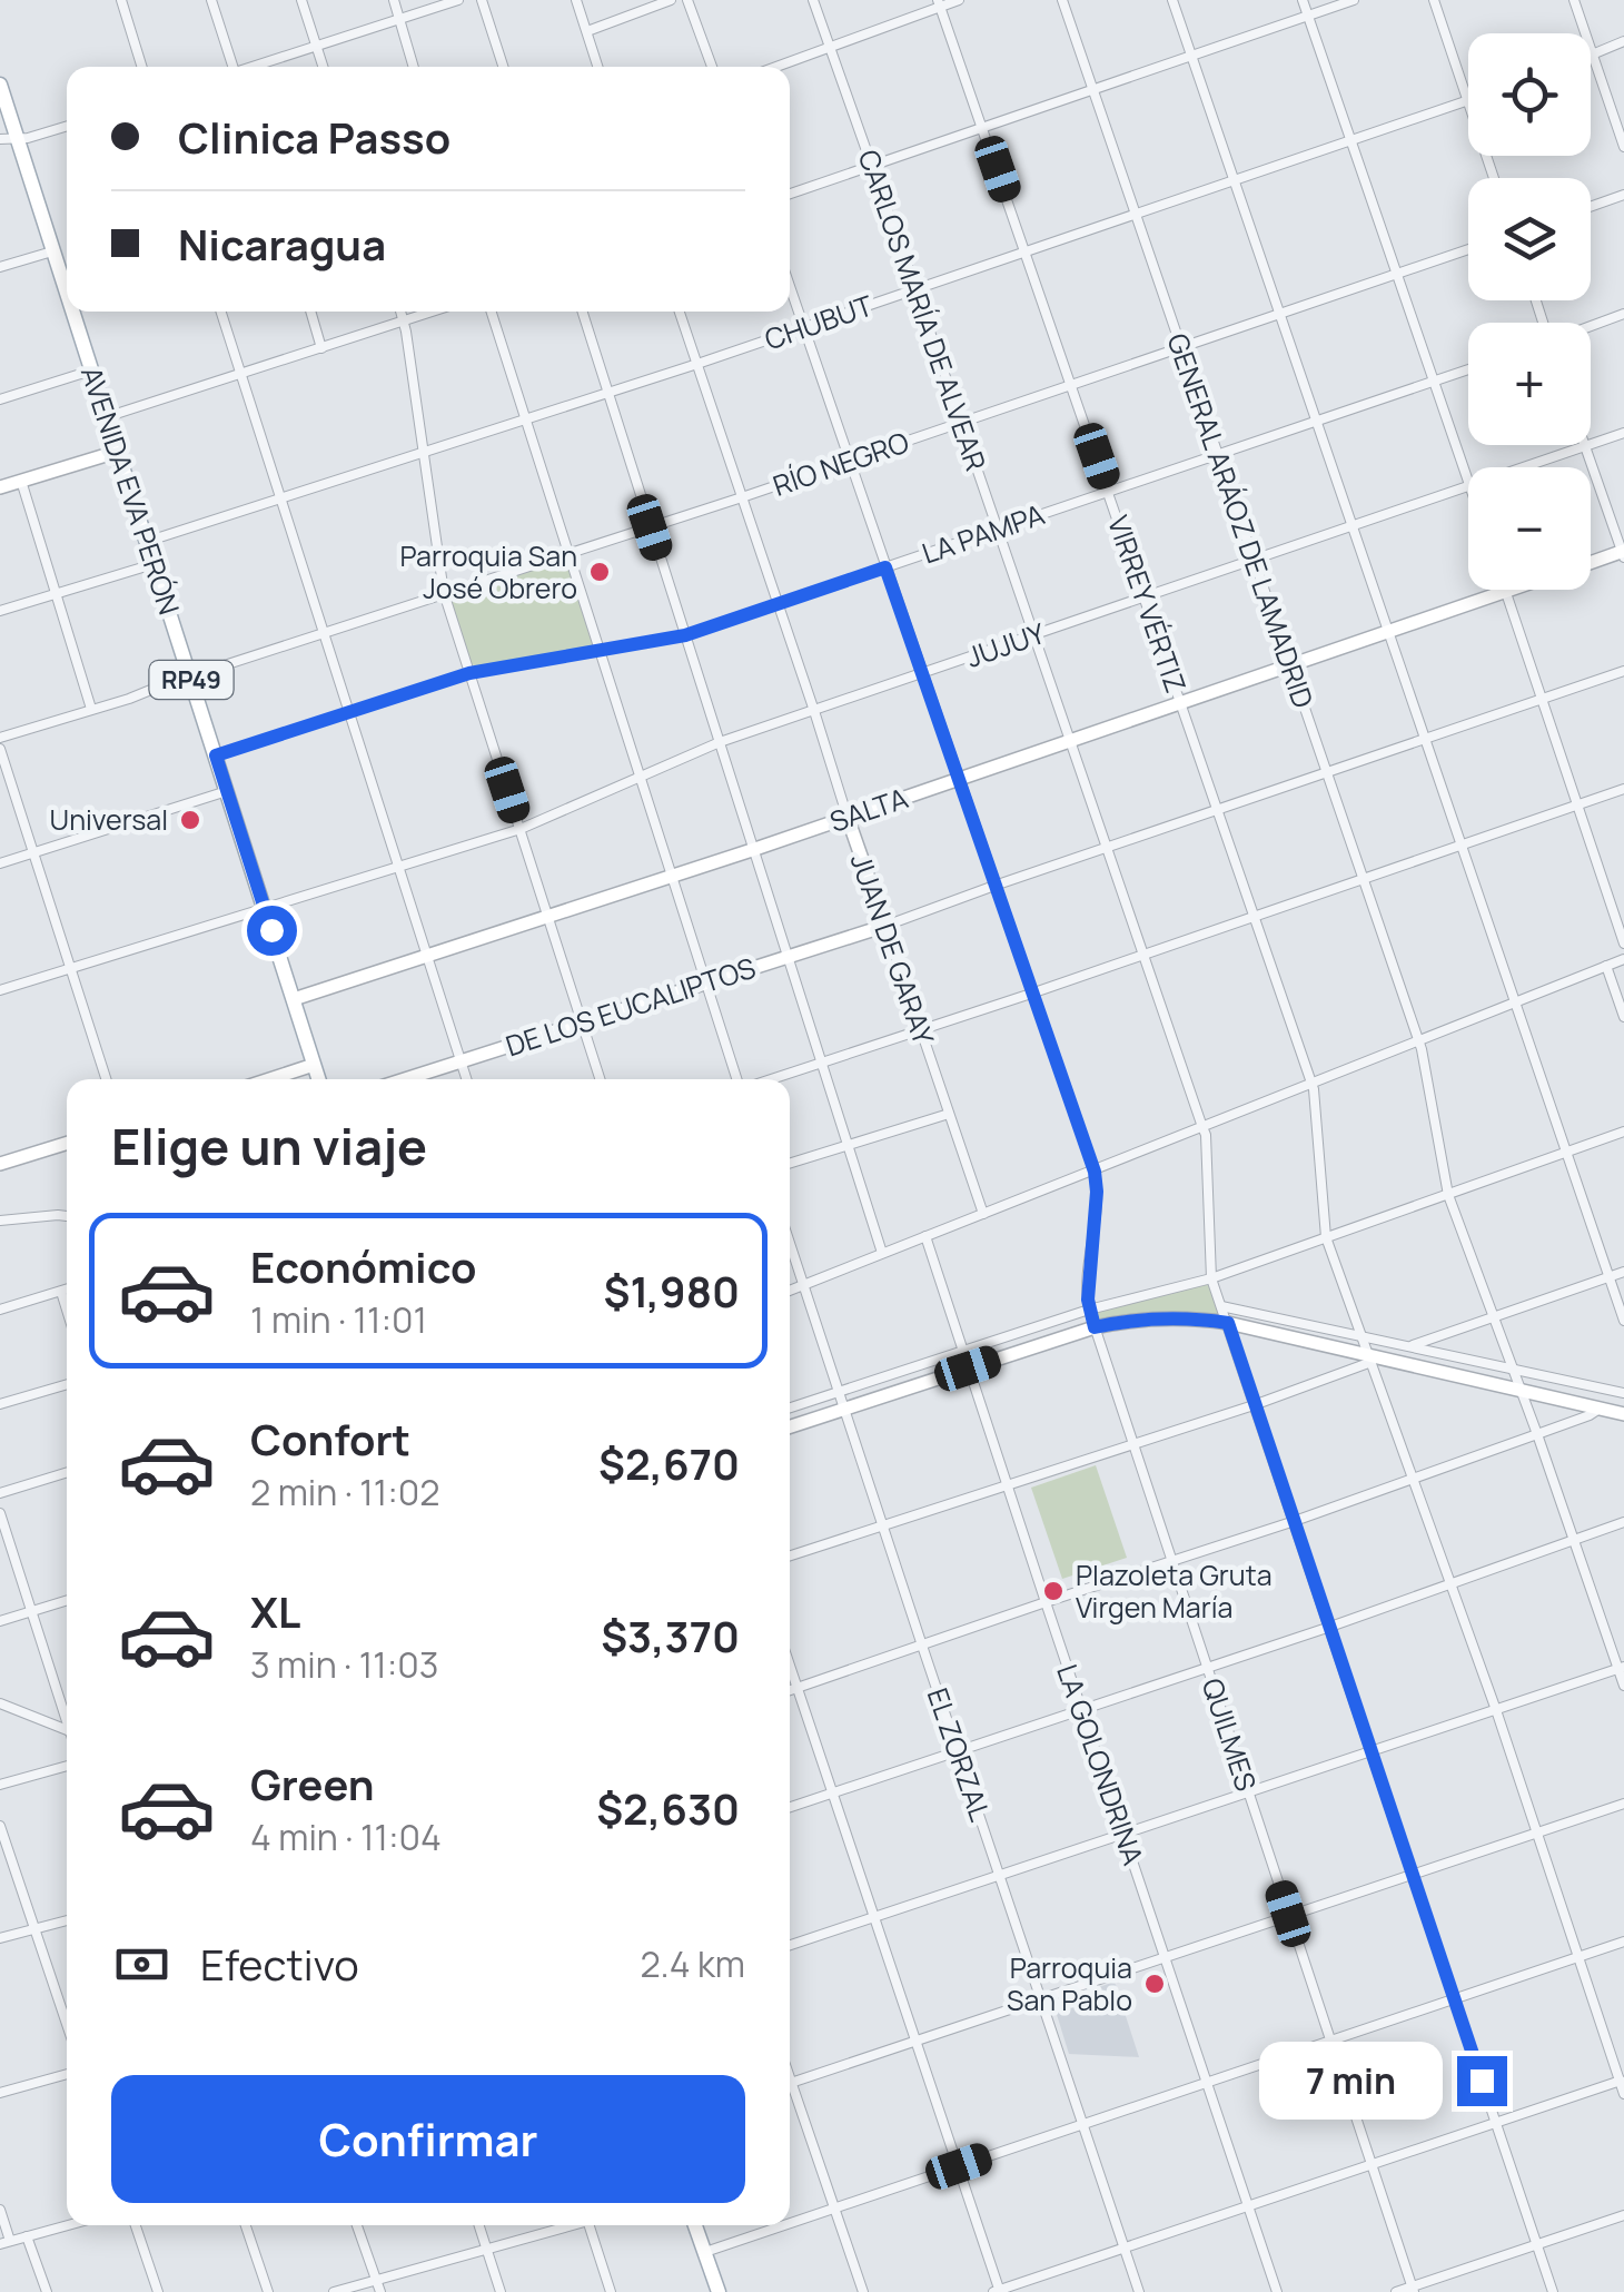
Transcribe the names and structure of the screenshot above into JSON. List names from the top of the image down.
{
  "streets": {
    "main road": ["AVENIDA EVA PERÓN", "RP49"],
    "street": [
      "CARLOS MARÍA DE ALVEAR",
      "CHUBUT",
      "RÍO NEGRO",
      "GENERAL ARÁOZ DE LAMADRID",
      "LA PAMPA",
      "VIRREY VÉRTIZ",
      "JUJUY",
      "SALTA",
      "JUAN DE GARAY",
      "DE LOS EUCALIPTOS",
      "QUILMES",
      "EL ZORZAL",
      "LA GOLONDRINA"
    ]
  },
  "crossings": [
    ["CARLOS MARÍA DE ALVEAR", "CHUBUT"],
    ["CARLOS MARÍA DE ALVEAR", "RÍO NEGRO"],
    ["CARLOS MARÍA DE ALVEAR", "LA PAMPA"],
    ["CARLOS MARÍA DE ALVEAR", "JUJUY"],
    ["CARLOS MARÍA DE ALVEAR", "SALTA"],
    ["CHUBUT", "AVENIDA EVA PERÓN"],
    ["CHUBUT", "GENERAL ARÁOZ DE LAMADRID"],
    ["CHUBUT", "VIRREY VÉRTIZ"],
    ["CHUBUT", "JUAN DE GARAY"],
    ["RÍO NEGRO", "AVENIDA EVA PERÓN"],
    ["RÍO NEGRO", "GENERAL ARÁOZ DE LAMADRID"],
    ["RÍO NEGRO", "VIRREY VÉRTIZ"],
    ["RÍO NEGRO", "JUAN DE GARAY"],
    ["AVENIDA EVA PERÓN", "LA PAMPA"],
    ["AVENIDA EVA PERÓN", "JUJUY"],
    ["AVENIDA EVA PERÓN", "SALTA"],
    ["GENERAL ARÁOZ DE LAMADRID", "LA PAMPA"],
    ["GENERAL ARÁOZ DE LAMADRID", "JUJUY"],
    ["GENERAL ARÁOZ DE LAMADRID", "SALTA"],
    ["LA PAMPA", "VIRREY VÉRTIZ"],
    ["LA PAMPA", "JUAN DE GARAY"],
    ["VIRREY VÉRTIZ", "JUJUY"],
    ["VIRREY VÉRTIZ", "SALTA"],
    ["JUJUY", "JUAN DE GARAY"],
    ["SALTA", "JUAN DE GARAY"],
    ["JUAN DE GARAY", "DE LOS EUCALIPTOS"]
  ],
  "places": [
    "Parroquia San José Obrero",
    "Universal",
    "Plazoleta Gruta Virgen María",
    "Parroquia San Pablo"
  ],
  "page": {
    "map_buttons": ["+", "−"],
    "banner": ["Clinica Passo", "Nicaragua"],
    "heading": "Elige un viaje",
    "list": [
      {
        "name": "Económico",
        "note": "1 min · 11:01",
        "value": "$1,980"
      },
      {
        "name": "Confort",
        "note": "2 min · 11:02",
        "value": "$2,670"
      },
      {
        "name": "XL",
        "note": "3 min · 11:03",
        "value": "$3,370"
      },
      {
        "name": "Green",
        "note": "4 min · 11:04",
        "value": "$2,630"
      }
    ],
    "pay": ["Efectivo", "2.4 km"],
    "bubble": "7 min",
    "buttons": "Confirmar"
  }
}
